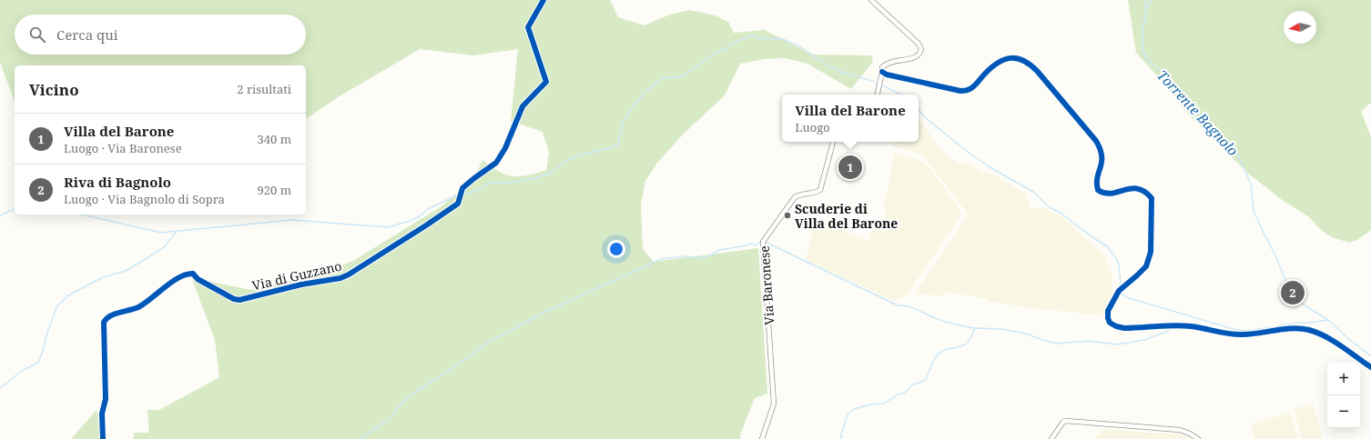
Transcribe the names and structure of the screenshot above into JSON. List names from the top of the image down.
{
  "streets": {
    "street": ["Via di Guzzano", "Via Baronese"]
  },
  "water": ["Torrente Bagnolo"],
  "places": ["Scuderie di Villa del Barone"],
  "north": "left",
  "page": {
    "search": "Cerca qui",
    "heading": ["Vicino", "2 risultati"],
    "popup": ["Villa del Barone", "Luogo"],
    "list": [
      {
        "mark": "1",
        "name": "Villa del Barone",
        "note": "Luogo · Via Baronese",
        "value": "340 m"
      },
      {
        "mark": "2",
        "name": "Riva di Bagnolo",
        "note": "Luogo · Via Bagnolo di Sopra",
        "value": "920 m"
      }
    ],
    "pins": ["1", "2"],
    "map_buttons": ["+", "−"]
  }
}
